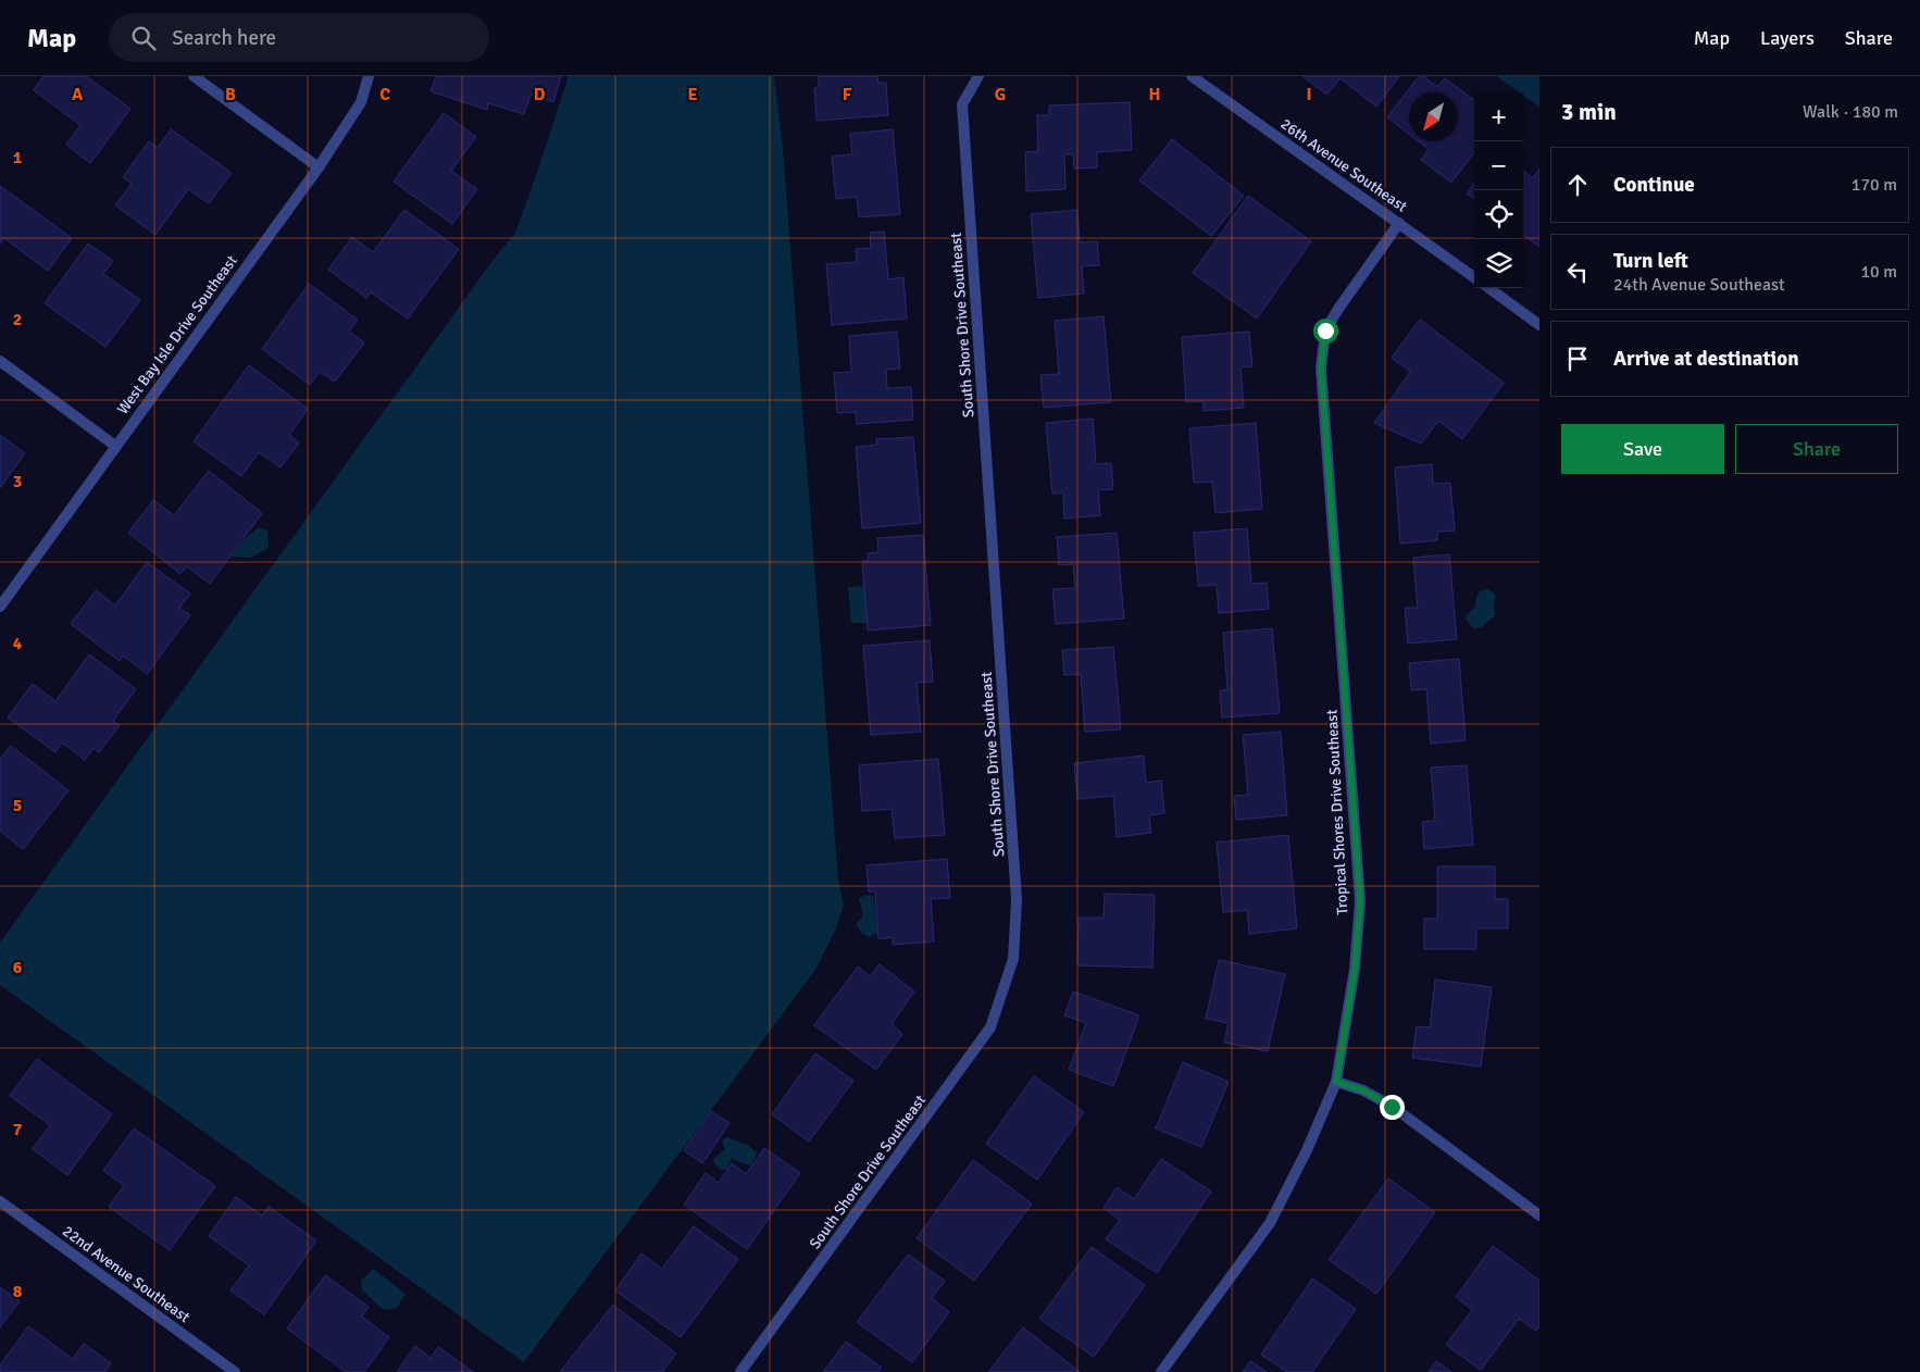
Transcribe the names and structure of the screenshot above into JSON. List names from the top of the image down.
{
  "streets": {
    "street": [
      "26th Avenue Southeast",
      "South Shore Drive Southeast",
      "West Bay Isle Drive Southeast",
      "Tropical Shores Drive Southeast",
      "22nd Avenue Southeast"
    ]
  },
  "crossings": [
    ["26th Avenue Southeast", "Tropical Shores Drive Southeast"]
  ],
  "north": "bottom left",
  "page": {
    "header": "Map",
    "search": "Search here",
    "nav": ["Map", "Layers", "Share"],
    "heading": ["3 min", "Walk · 180 m"],
    "map_buttons": ["+", "−"],
    "list": [
      ["Continue", "170 m"],
      ["Turn left", "24th Avenue Southeast", "10 m"],
      "Arrive at destination"
    ],
    "buttons": ["Save", "Share"]
  },
  "grid": {
    "columns": [
      "A",
      "B",
      "C",
      "D",
      "E",
      "F",
      "G",
      "H",
      "I"
    ],
    "rows": [
      "1",
      "2",
      "3",
      "4",
      "5",
      "6",
      "7",
      "8"
    ]
  }
}
